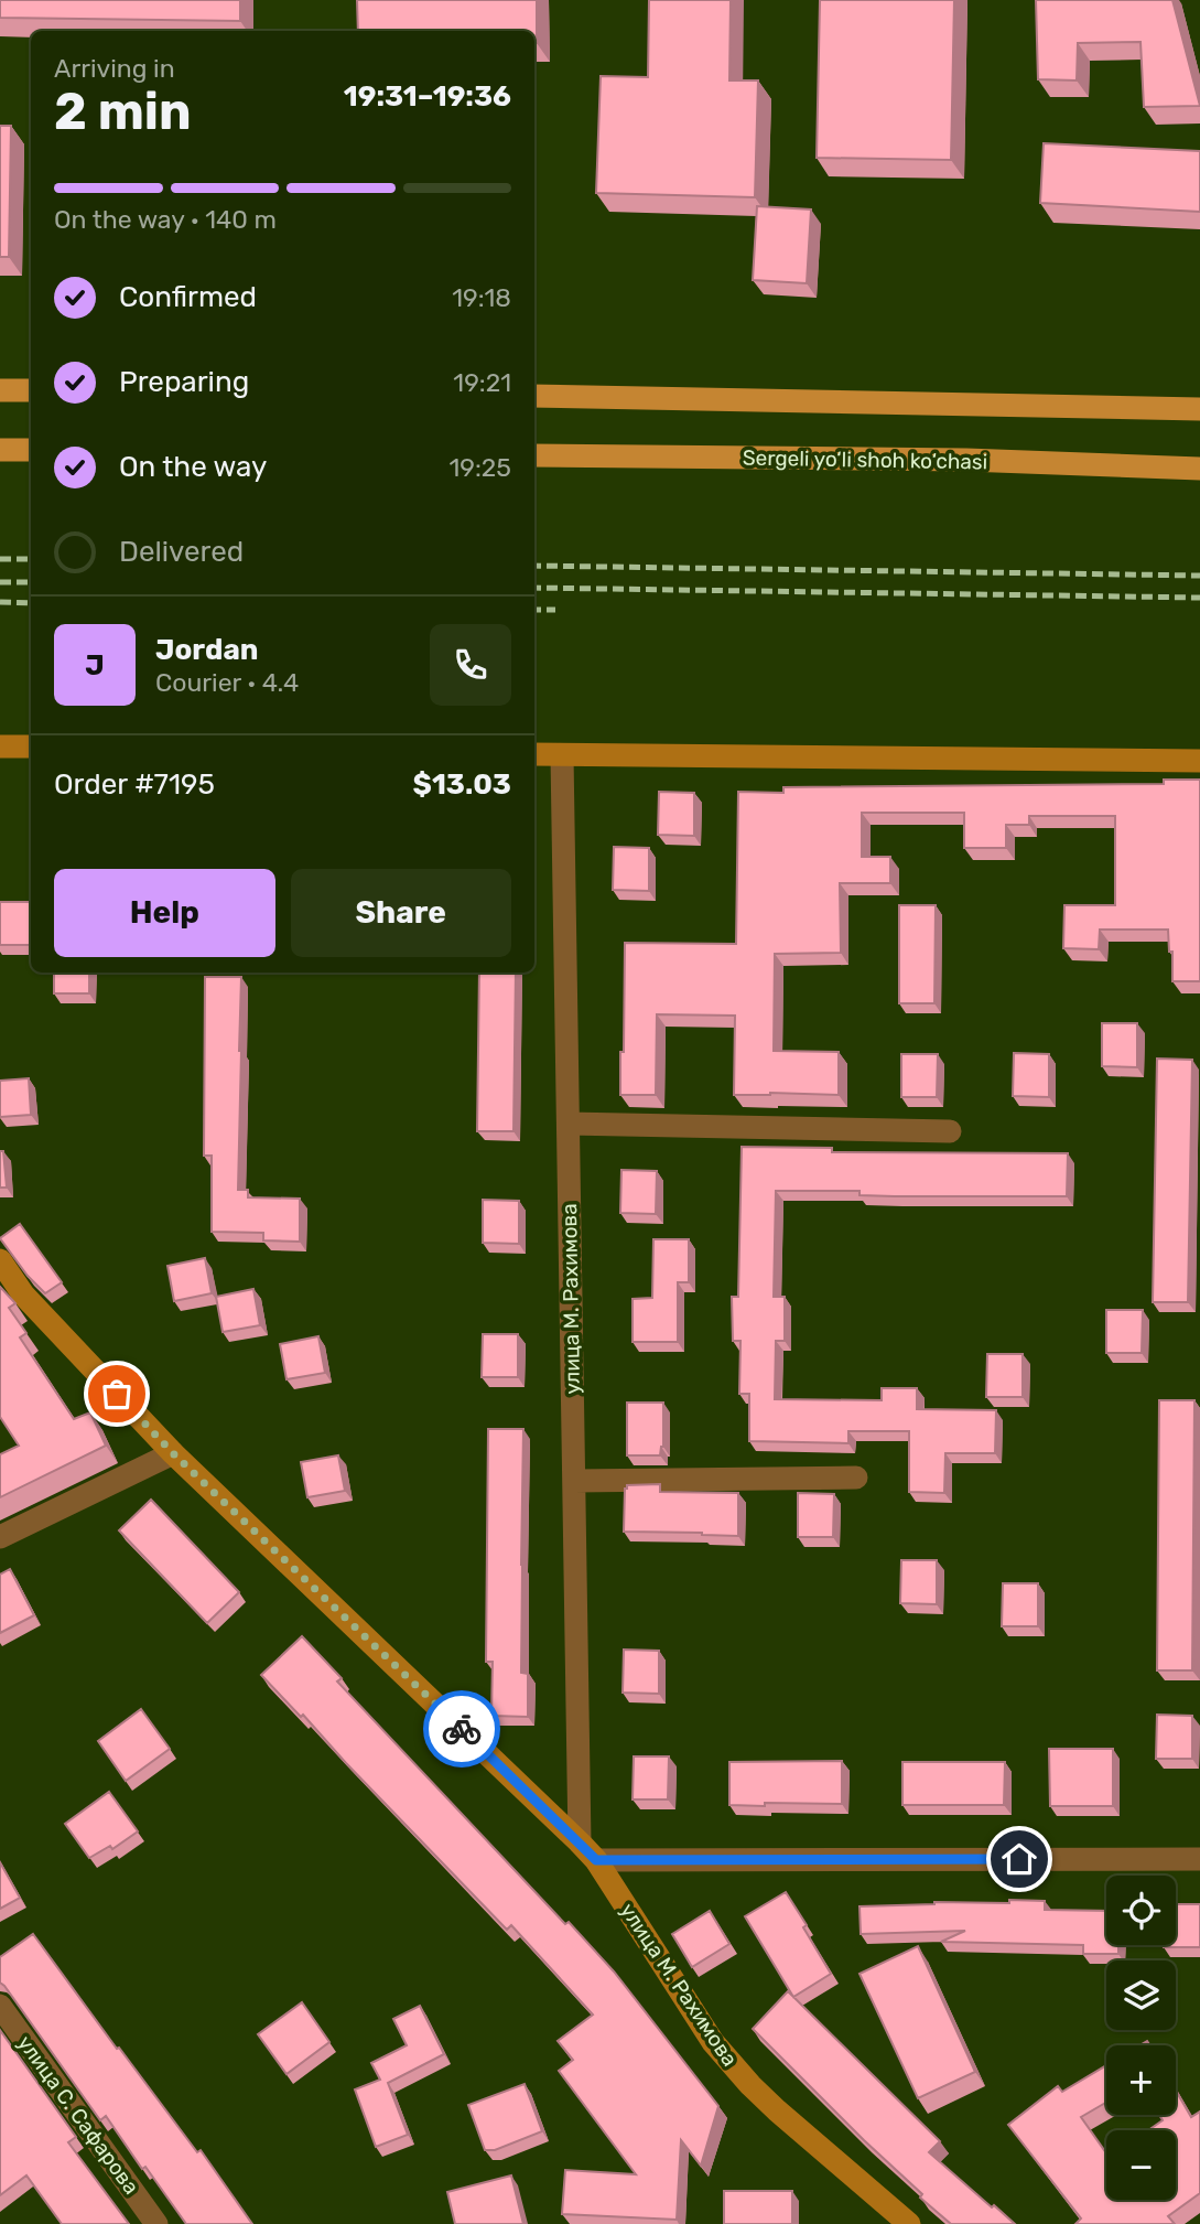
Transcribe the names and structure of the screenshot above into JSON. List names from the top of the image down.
{
  "streets": {
    "main road": ["Sergeli yo‘li shoh ko‘chasi"],
    "street": ["улица М. Рахимова", "улица С. Сафарова"]
  },
  "page": {
    "heading": ["2 min", "Arriving in", "19:31–19:36"],
    "panel": [
      "Jordan",
      "Courier · 4.4",
      "Order #7195",
      "$13.03"
    ],
    "bar": "On the way · 140 m",
    "list": [
      ["Confirmed", "19:18"],
      ["Preparing", "19:21"],
      ["On the way", "19:25"],
      "Delivered"
    ],
    "round": "J",
    "buttons": ["Help", "Share"],
    "map_buttons": ["+", "−"]
  }
}
